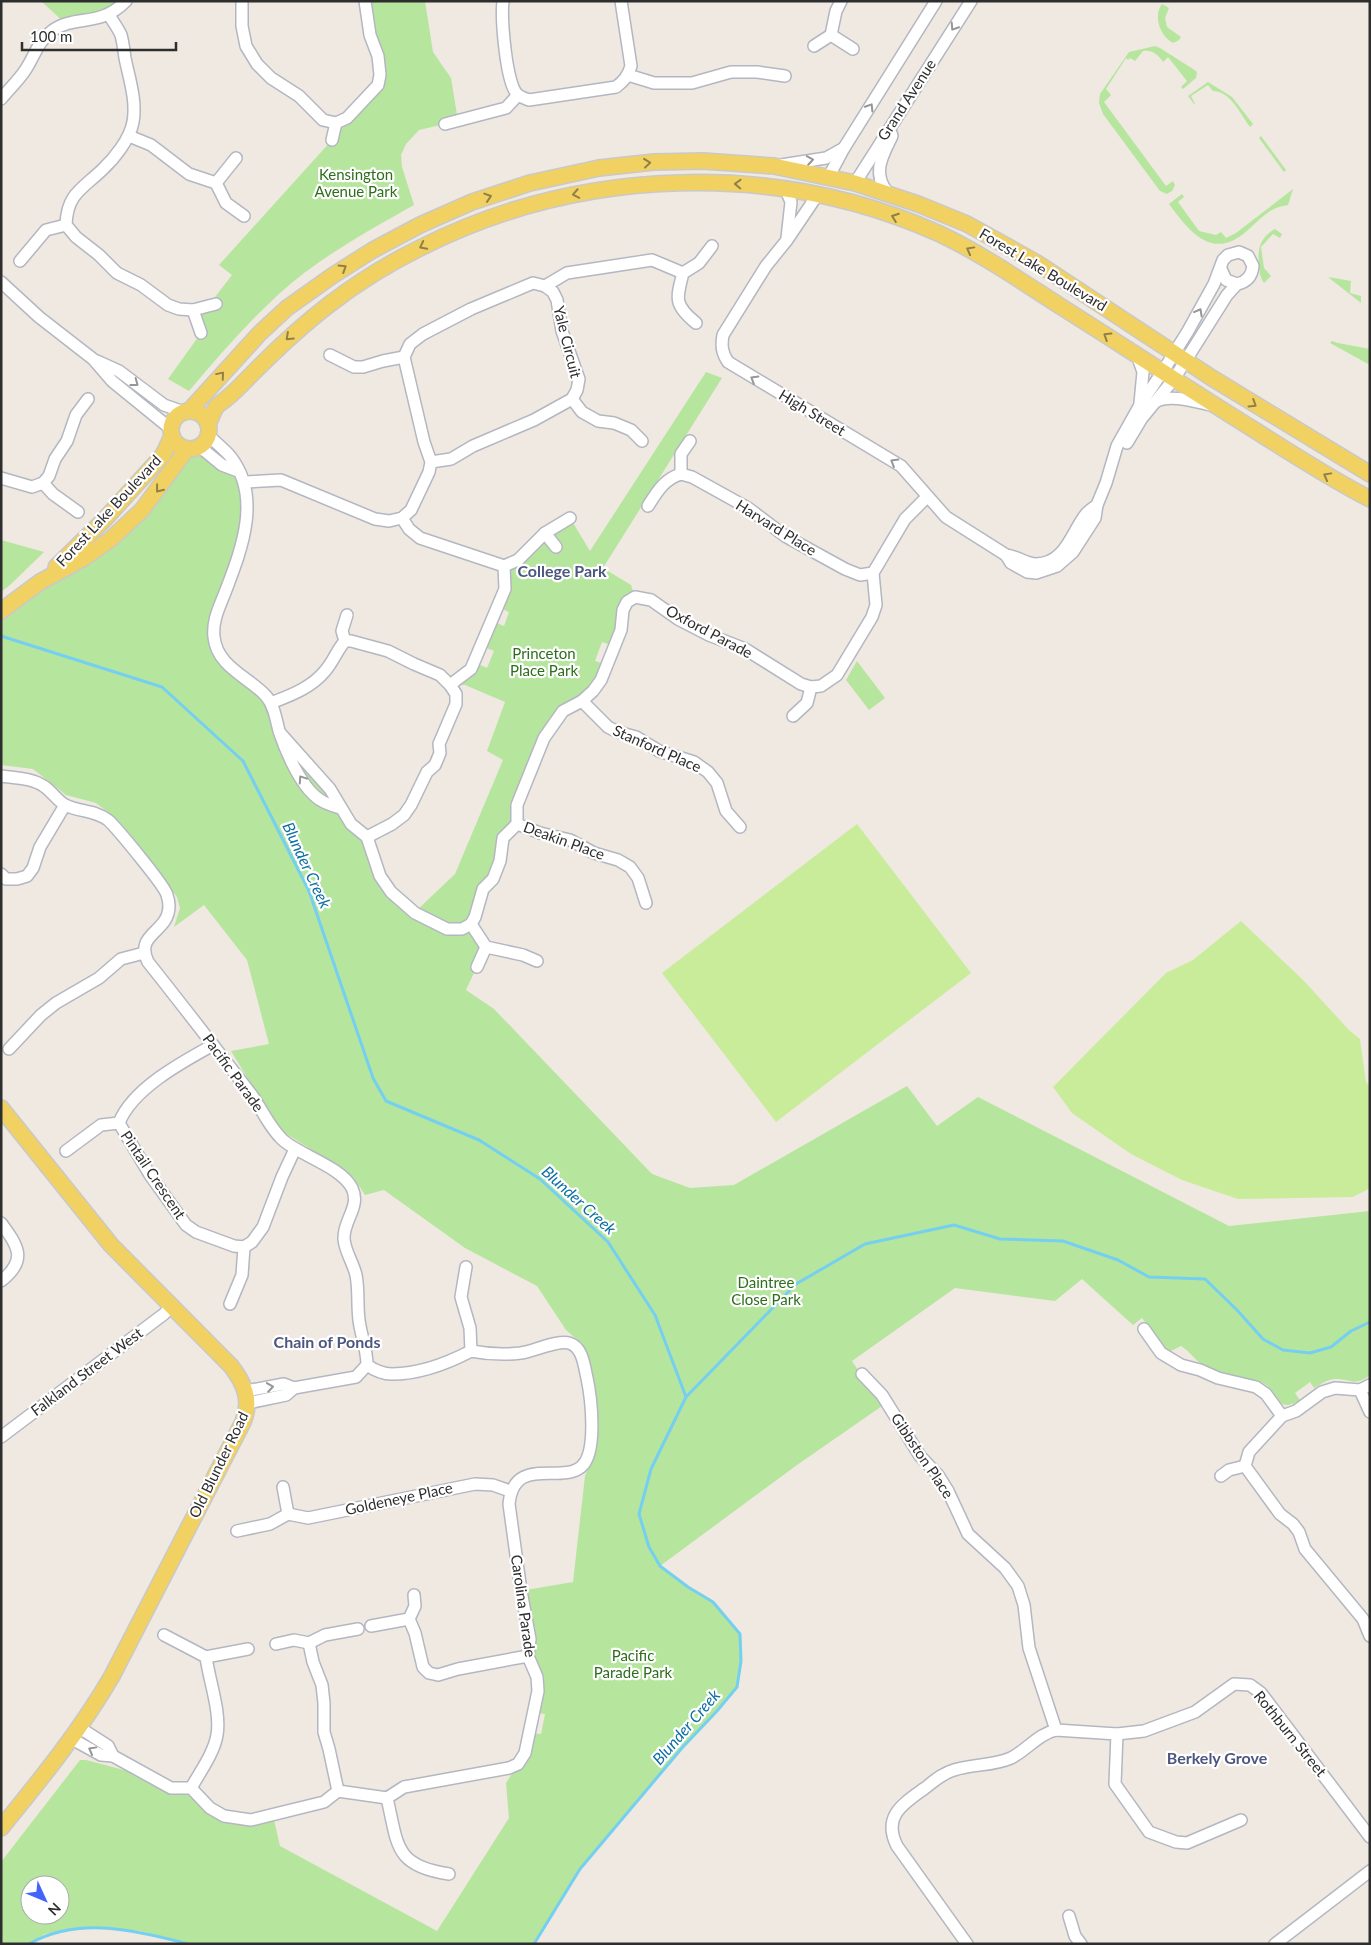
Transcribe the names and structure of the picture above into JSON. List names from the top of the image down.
{
  "streets": {
    "main road": ["Grand Avenue", "Forest Lake Boulevard", "Old Blunder Road"],
    "street": [
      "Yale Circuit",
      "High Street",
      "Harvard Place",
      "Oxford Parade",
      "Stanford Place",
      "Deakin Place",
      "Pacific Parade",
      "Pintail Crescent",
      "Falkland Street West",
      "Gibbston Place",
      "Goldeneye Place",
      "Carolina Parade",
      "Rothburn Street"
    ]
  },
  "crossings": [
    ["Grand Avenue", "Forest Lake Boulevard"],
    ["Grand Avenue", "High Street"],
    ["Forest Lake Boulevard", "High Street"],
    ["Oxford Parade", "Stanford Place"],
    ["Oxford Parade", "Deakin Place"],
    ["Pacific Parade", "Pintail Crescent"],
    ["Falkland Street West", "Old Blunder Road"],
    ["Gibbston Place", "Rothburn Street"],
    ["Goldeneye Place", "Carolina Parade"]
  ],
  "districts": ["College Park", "Chain of Ponds", "Berkely Grove"],
  "water": ["Blunder Creek"],
  "parks": [
    "Kensington Avenue Park",
    "Princeton Place Park",
    "Daintree Close Park",
    "Pacific Parade Park"
  ],
  "scale_bar": "100 m",
  "north": "bottom right"
}
